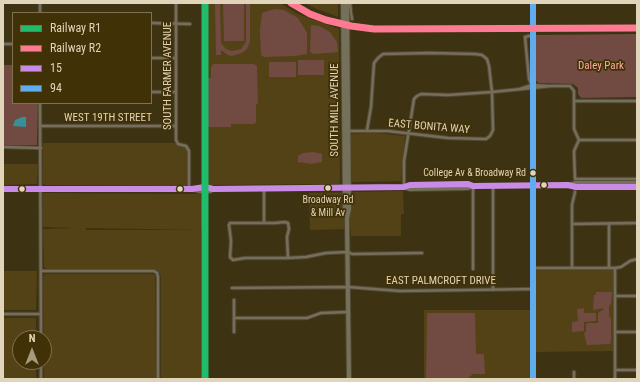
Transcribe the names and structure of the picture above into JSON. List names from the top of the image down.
{
  "streets": {
    "main road": ["SOUTH MILL AVENUE"],
    "street": [
      "SOUTH FARMER AVENUE",
      "WEST 19TH STREET",
      "EAST BONITA WAY",
      "EAST PALMCROFT DRIVE"
    ]
  },
  "crossings": [
    ["SOUTH FARMER AVENUE", "WEST 19TH STREET"],
    ["SOUTH MILL AVENUE", "EAST BONITA WAY"],
    ["SOUTH MILL AVENUE", "EAST PALMCROFT DRIVE"]
  ],
  "parks": ["Daley Park"],
  "places": ["College Av & Broadway Rd", "Broadway Rd & Mill Av"],
  "lines": [
    "rail line R1",
    "rail line R2",
    "transit line 94",
    "transit line 15"
  ],
  "legend": [
    "Railway R1",
    "Railway R2",
    "15",
    "94"
  ],
  "north": "top"
}
